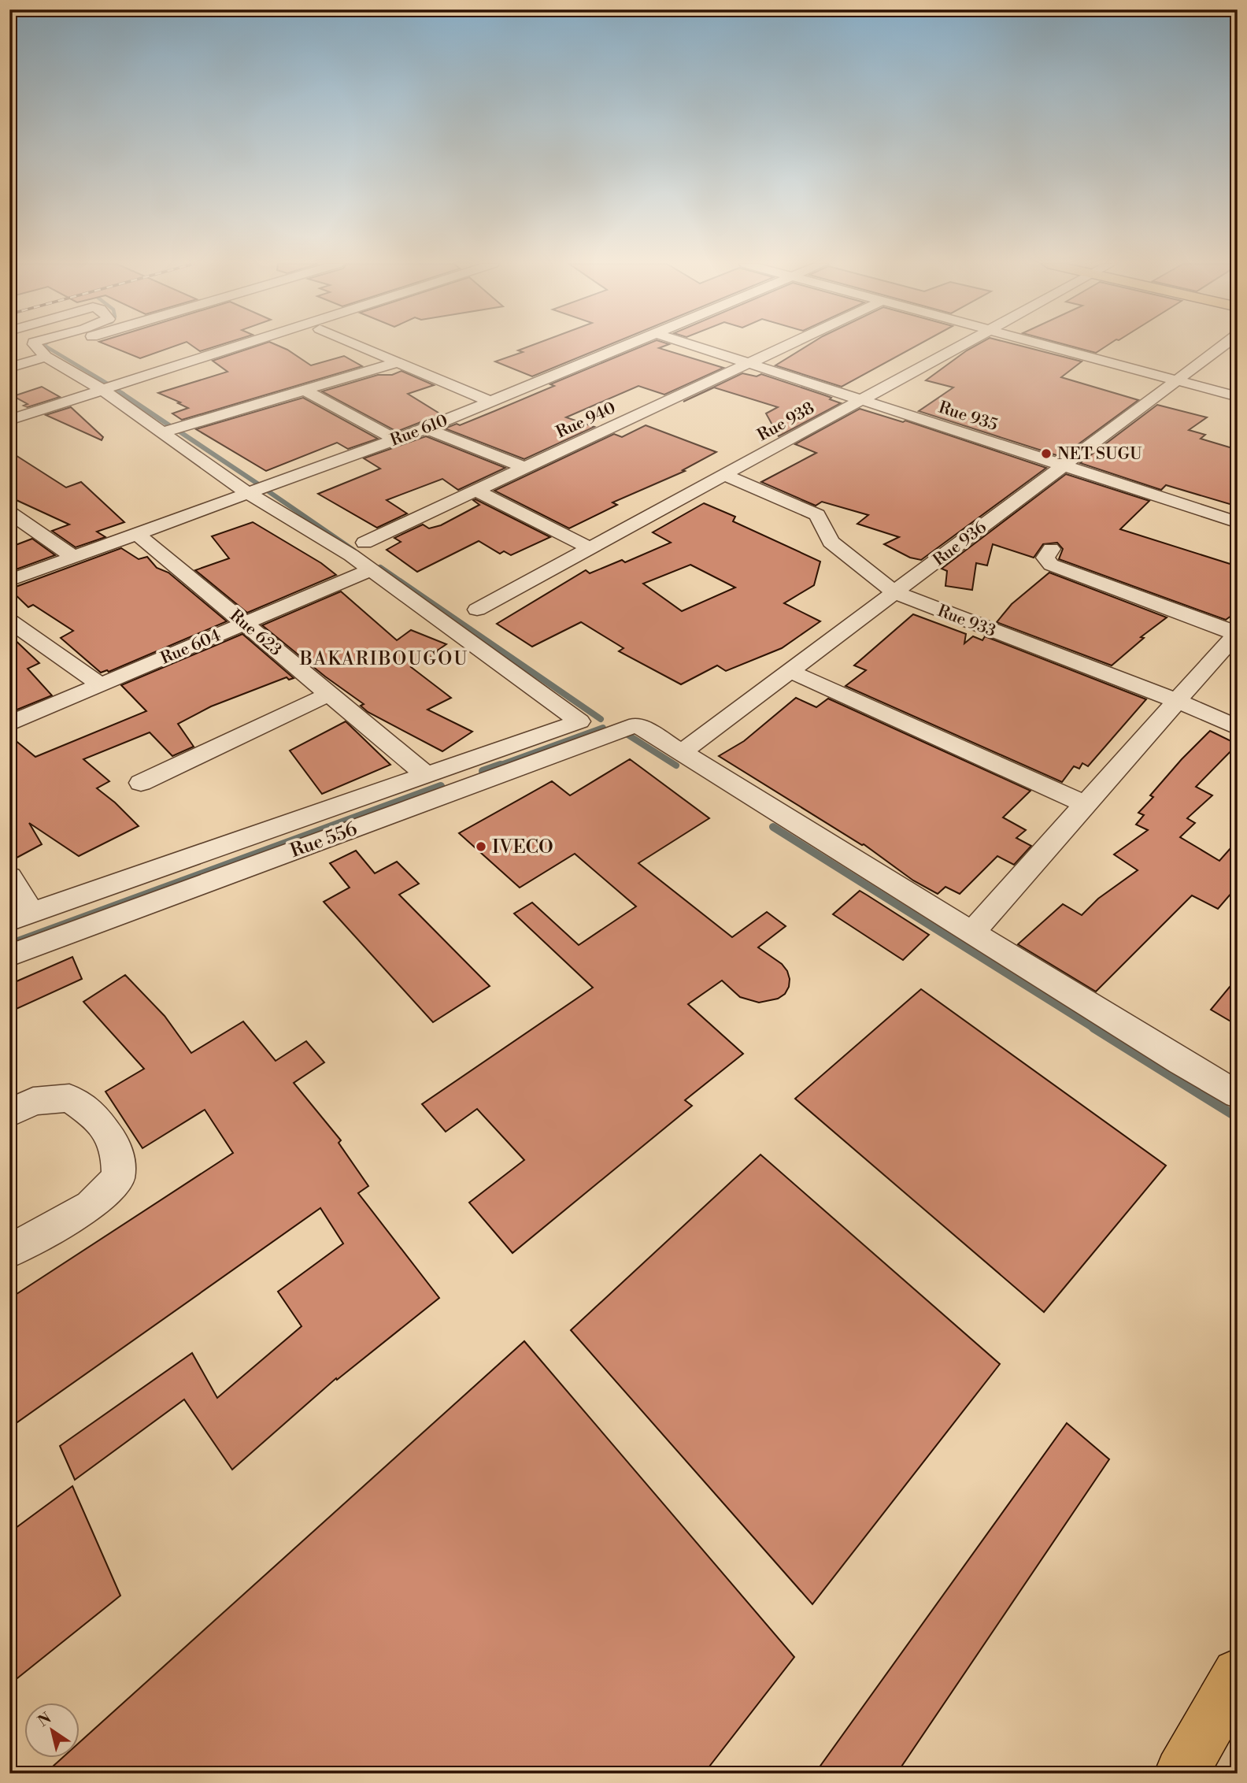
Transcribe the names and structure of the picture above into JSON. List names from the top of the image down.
{
  "streets": {
    "street": [
      "Rue 935",
      "Rue 940",
      "Rue 938",
      "Rue 610",
      "Rue 936",
      "Rue 933",
      "Rue 623",
      "Rue 604",
      "Rue 556"
    ]
  },
  "crossings": [
    ["Rue 935", "Rue 940"],
    ["Rue 935", "Rue 938"],
    ["Rue 935", "Rue 936"],
    ["Rue 938", "Rue 933"],
    ["Rue 610", "Rue 623"],
    ["Rue 936", "Rue 933"],
    ["Rue 936", "Rue 556"],
    ["Rue 623", "Rue 604"]
  ],
  "districts": ["BAKARIBOUGOU"],
  "places": ["NET SUGU", "IVECO"],
  "north": "top left"
}
